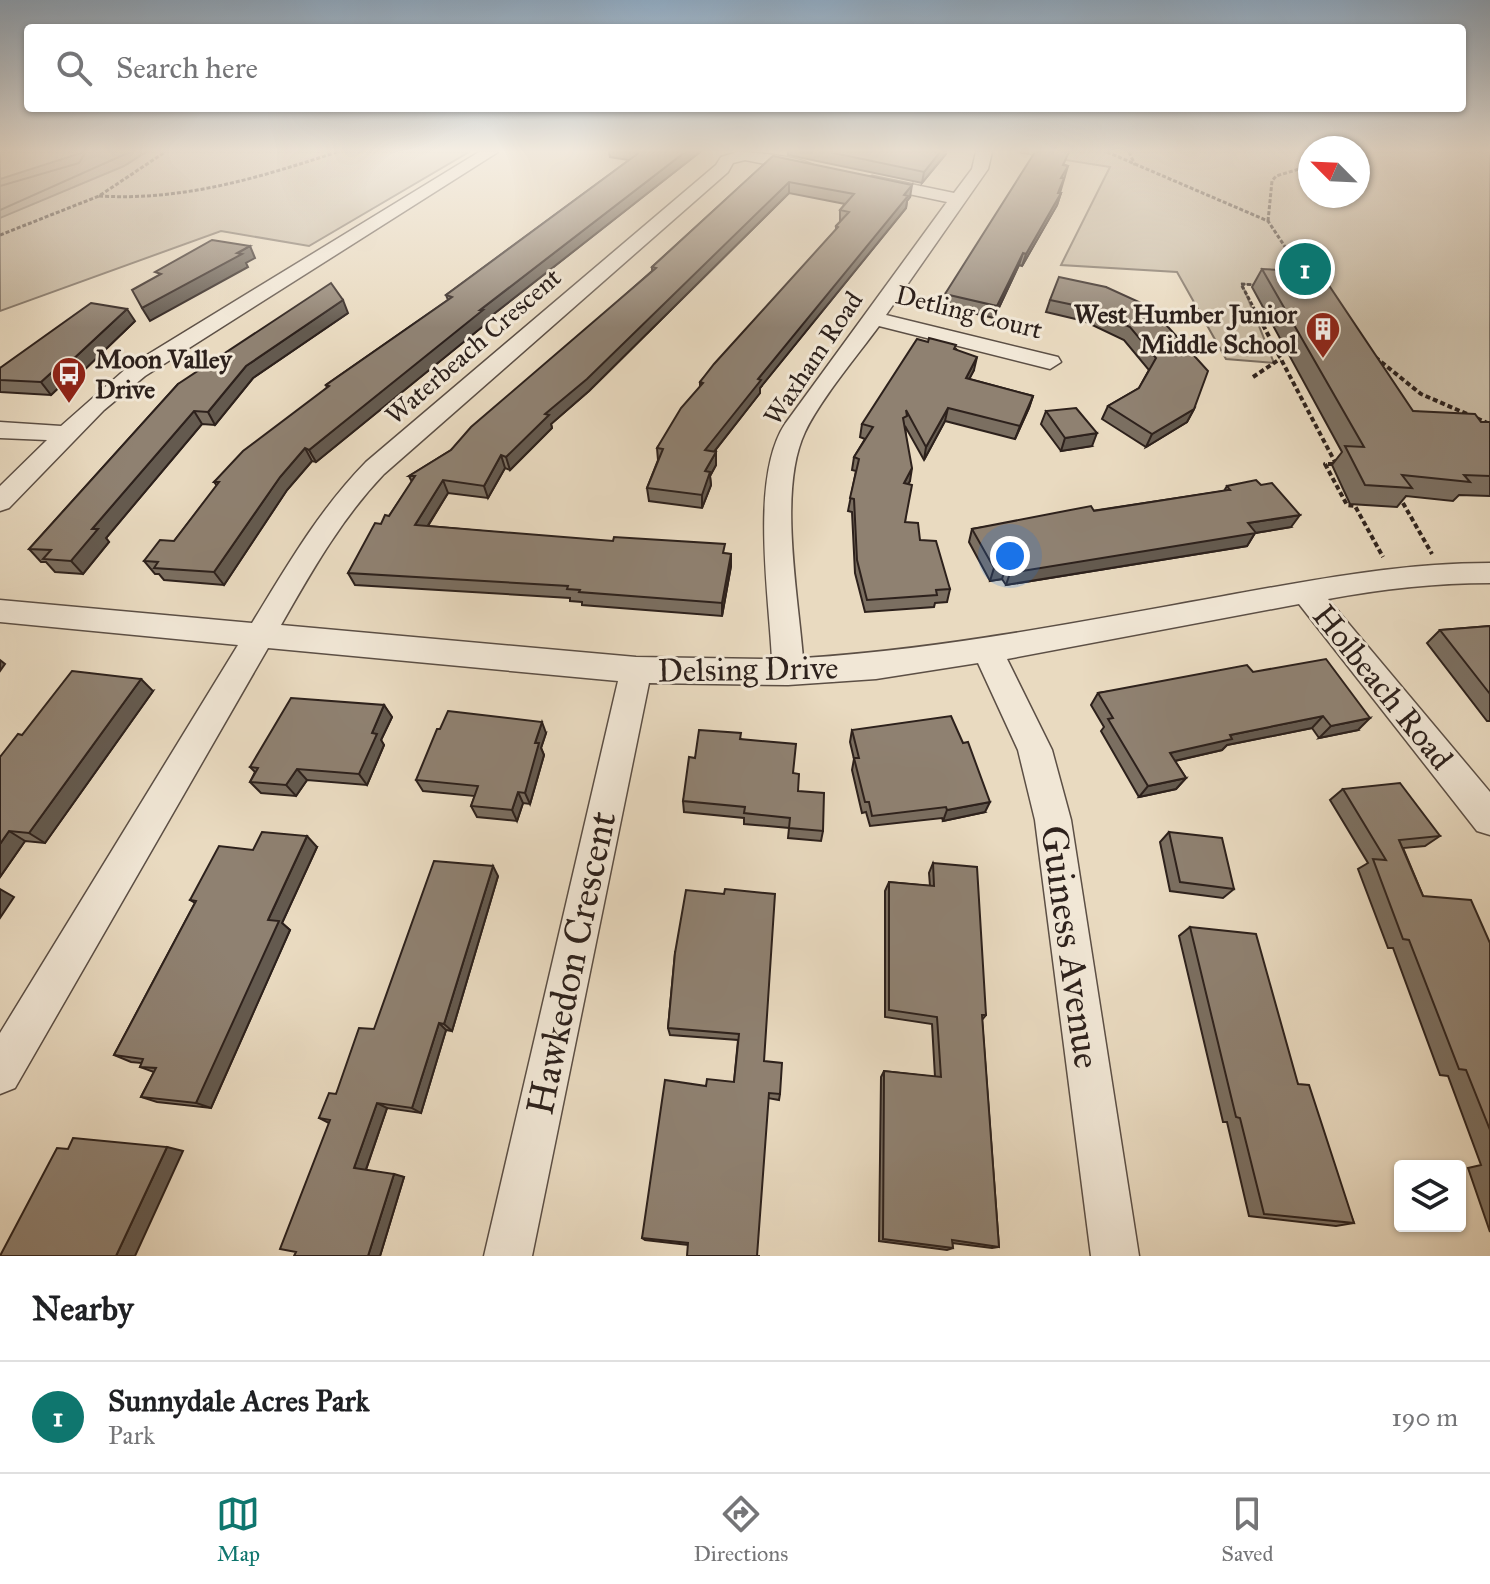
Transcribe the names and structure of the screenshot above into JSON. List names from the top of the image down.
{
  "streets": {
    "street": [
      "Detling Court",
      "Waterbeach Crescent",
      "Waxham Road",
      "Delsing Drive",
      "Holbeach Road",
      "Guiness Avenue",
      "Hawkedon Crescent"
    ]
  },
  "crossings": [
    ["Detling Court", "Waxham Road"],
    ["Waterbeach Crescent", "Delsing Drive"],
    ["Waxham Road", "Delsing Drive"],
    ["Delsing Drive", "Holbeach Road"],
    ["Delsing Drive", "Guiness Avenue"],
    ["Delsing Drive", "Hawkedon Crescent"]
  ],
  "places": {
    "building": ["West Humber Junior Middle School"],
    "bus stop": ["Moon Valley Drive"]
  },
  "north": "top left",
  "page": {
    "search": "Search here",
    "pins": "1",
    "heading": "Nearby",
    "list": [
      {
        "mark": "1",
        "name": "Sunnydale Acres Park",
        "note": "Park",
        "value": "190 m"
      }
    ],
    "nav": ["Map", "Directions", "Saved"]
  }
}
